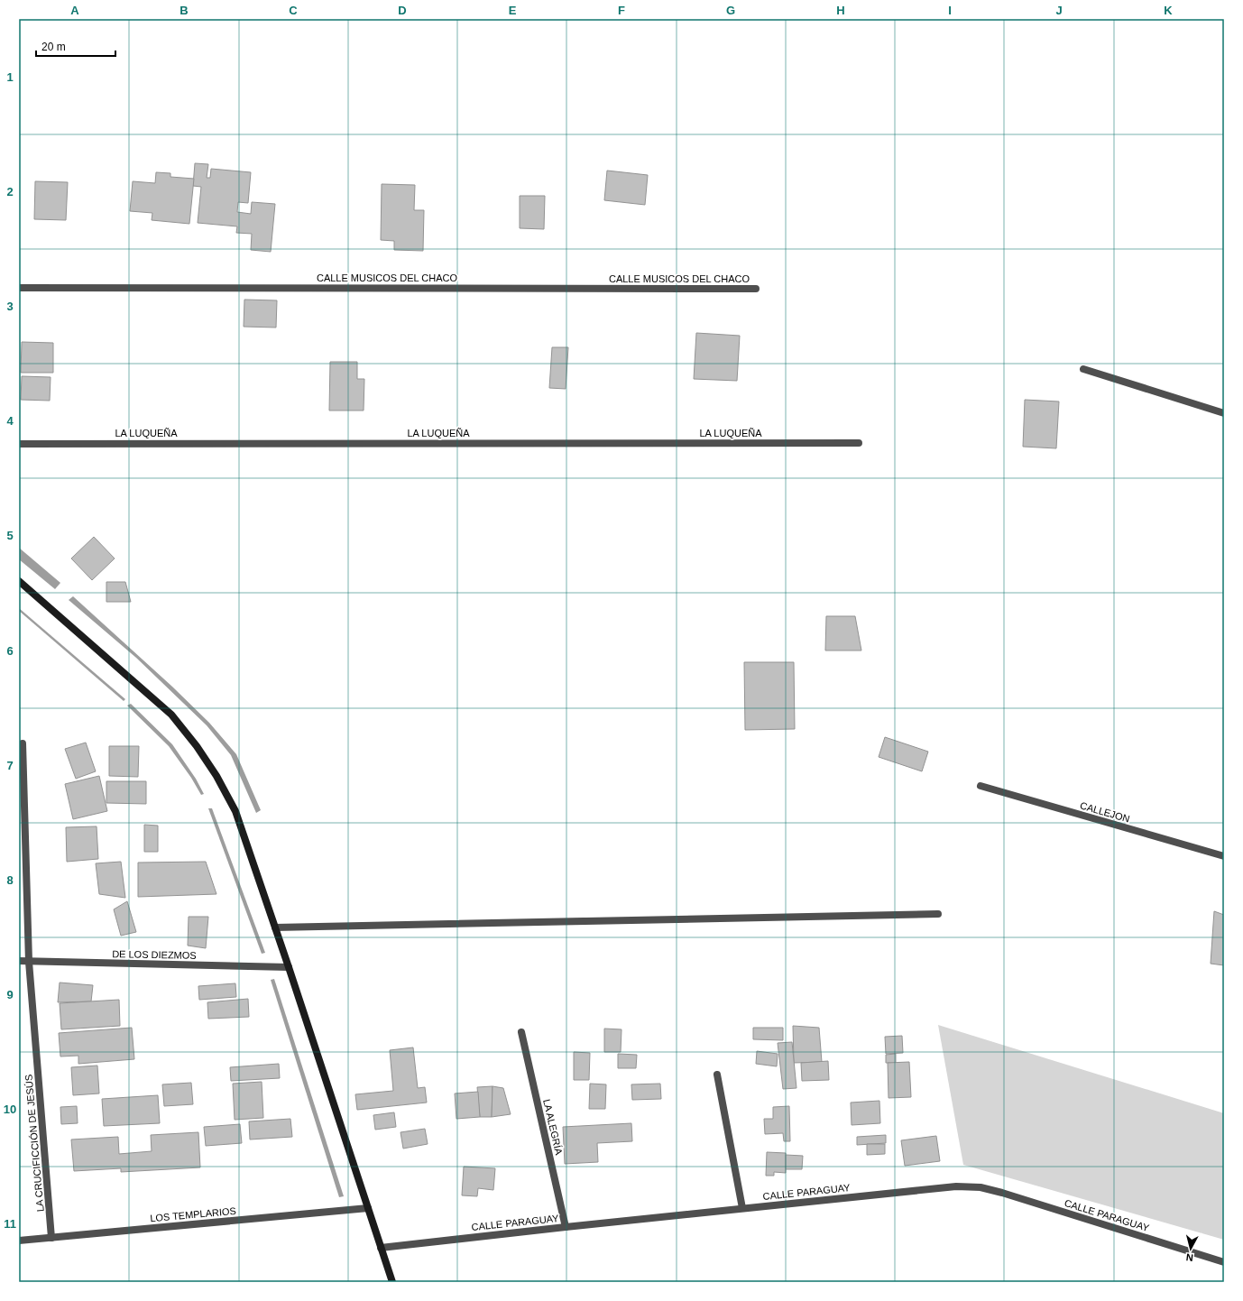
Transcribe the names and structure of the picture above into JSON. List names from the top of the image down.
{
  "streets": {
    "street": [
      "CALLE MUSICOS DEL CHACO",
      "LA LUQUEÑA",
      "CALLEJON",
      "DE LOS DIEZMOS",
      "LA ALEGRÍA",
      "LA CRUCIFICCIÓN DE JESÚS",
      "CALLE PARAGUAY",
      "LOS TEMPLARIOS"
    ]
  },
  "crossings": [
    ["DE LOS DIEZMOS", "LA CRUCIFICCIÓN DE JESÚS"],
    ["LA ALEGRÍA", "CALLE PARAGUAY"],
    ["LA CRUCIFICCIÓN DE JESÚS", "LOS TEMPLARIOS"]
  ],
  "scale_bar": "20 m",
  "north": "bottom",
  "grid": {
    "columns": [
      "A",
      "B",
      "C",
      "D",
      "E",
      "F",
      "G",
      "H",
      "I",
      "J",
      "K"
    ],
    "rows": [
      "1",
      "2",
      "3",
      "4",
      "5",
      "6",
      "7",
      "8",
      "9",
      "10",
      "11"
    ]
  }
}
